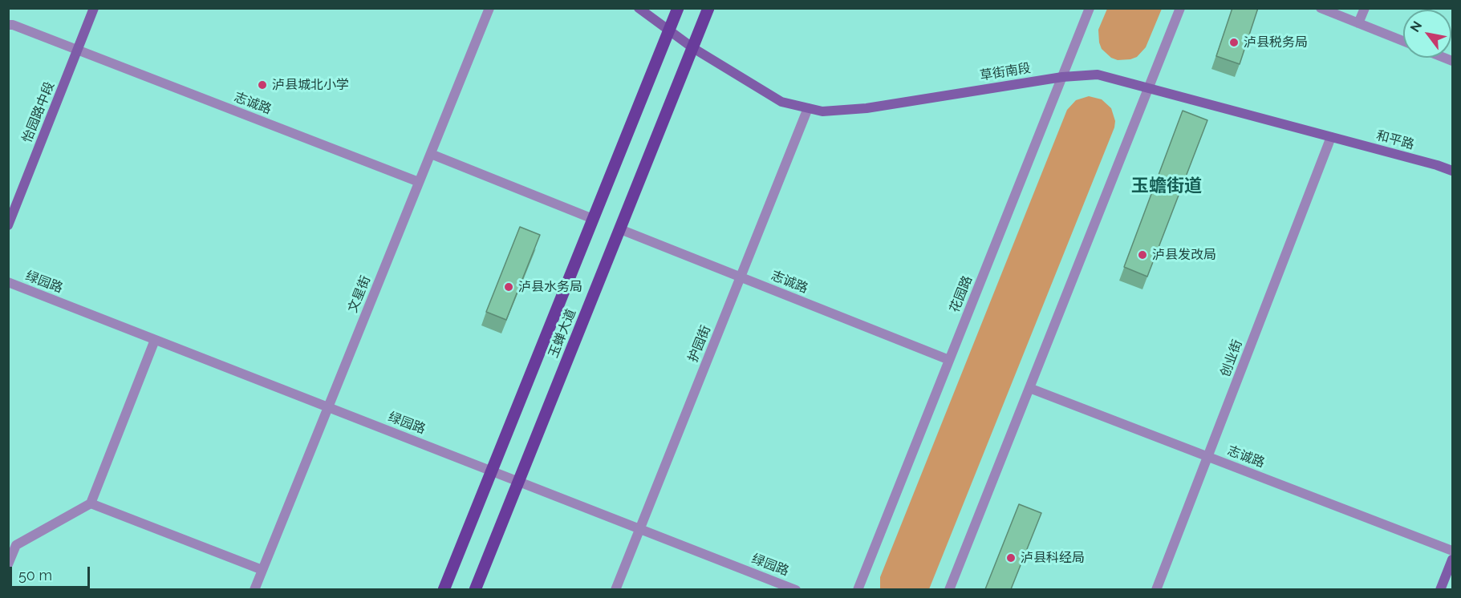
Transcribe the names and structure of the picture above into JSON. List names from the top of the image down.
{
  "streets": {
    "main road": [
      "草街南段",
      "怡园路中段",
      "和平路",
      "玉蝉大道"
    ],
    "street": [
      "志诚路",
      "绿园路",
      "文星街",
      "花园路",
      "护园街",
      "创业街"
    ]
  },
  "crossings": [
    ["草街南段", "和平路"],
    ["草街南段", "花园路"],
    ["草街南段", "玉蝉大道"],
    ["草街南段", "护园街"],
    ["草街南段", "创业街"],
    ["志诚路", "怡园路中段"],
    ["志诚路", "文星街"],
    ["志诚路", "花园路"],
    ["志诚路", "玉蝉大道"],
    ["志诚路", "护园街"],
    ["志诚路", "创业街"],
    ["和平路", "创业街"],
    ["绿园路", "文星街"],
    ["绿园路", "玉蝉大道"],
    ["绿园路", "护园街"]
  ],
  "districts": ["玉蟾街道"],
  "places": [
    "泸县税务局",
    "泸县城北小学",
    "泸县发改局",
    "泸县水务局",
    "泸县科经局"
  ],
  "scale_bar": "50 m",
  "north": "top left"
}
